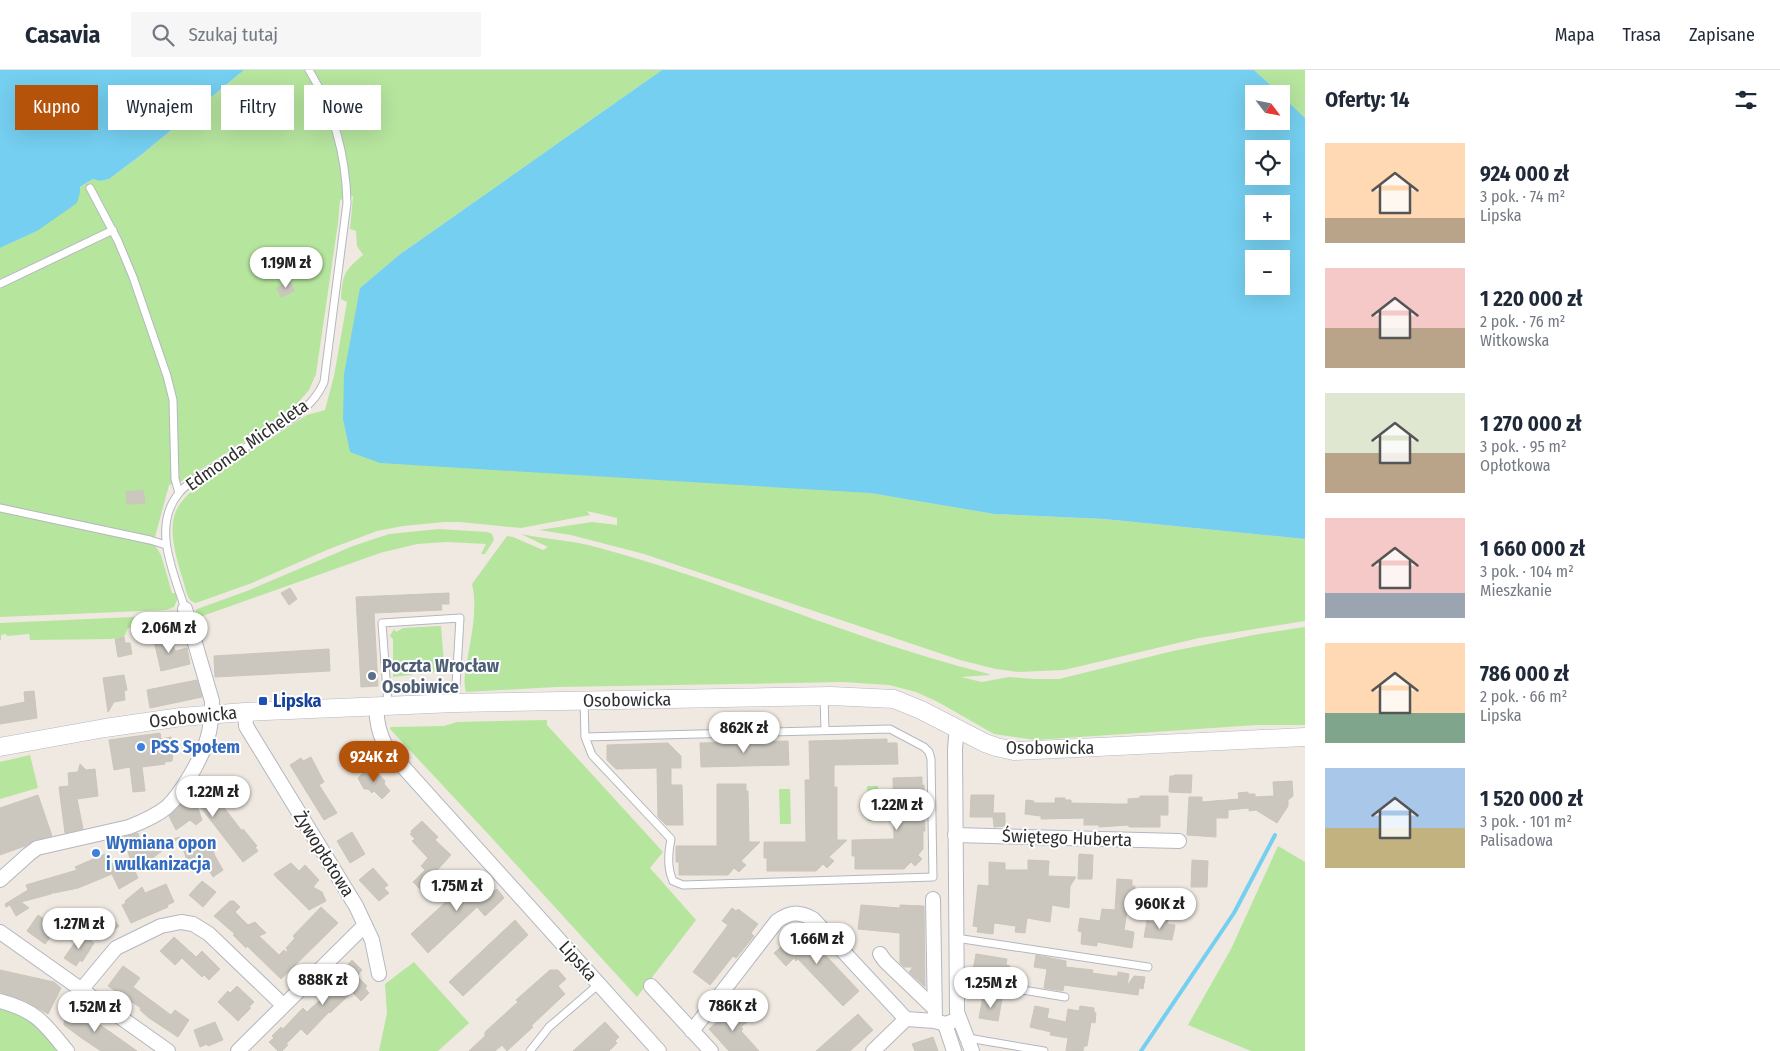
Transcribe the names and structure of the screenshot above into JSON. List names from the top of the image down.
{
  "streets": {
    "street": [
      "Edmonda Micheleta",
      "Osobowicka",
      "Świętego Huberta",
      "Żywopłotowa",
      "Lipska"
    ]
  },
  "crossings": [
    ["Edmonda Micheleta", "Osobowicka"],
    ["Osobowicka", "Żywopłotowa"],
    ["Osobowicka", "Lipska"]
  ],
  "places": {
    "other": ["Poczta Wrocław Osobiwice", "PSS Społem", "Wymiana opon i wulkanizacja"],
    "transit": ["Lipska"]
  },
  "north": "bottom right",
  "page": {
    "header": "Casavia",
    "search": "Szukaj tutaj",
    "nav": ["Mapa", "Trasa", "Zapisane"],
    "heading": "Oferty: 14",
    "map_buttons": ["+", "−"],
    "chip": [
      "Kupno",
      "Wynajem",
      "Filtry",
      "Nowe"
    ],
    "list": [
      {
        "name": "924 000 zł",
        "note": "3 pok. · 74 m² · Lipska"
      },
      {
        "name": "1 220 000 zł",
        "note": "2 pok. · 76 m² · Witkowska"
      },
      {
        "name": "1 270 000 zł",
        "note": "3 pok. · 95 m² · Opłotkowa"
      },
      {
        "name": "1 660 000 zł",
        "note": "3 pok. · 104 m² · Mieszkanie"
      },
      {
        "name": "786 000 zł",
        "note": "2 pok. · 66 m² · Lipska"
      },
      {
        "name": "1 520 000 zł",
        "note": "3 pok. · 101 m² · Palisadowa"
      }
    ],
    "price": [
      "1.19M zł",
      "2.06M zł",
      "862K zł",
      "924K zł",
      "1.22M zł",
      "1.22M zł",
      "1.75M zł",
      "960K zł",
      "1.27M zł",
      "1.66M zł",
      "888K zł",
      "1.25M zł",
      "786K zł",
      "1.52M zł"
    ]
  }
}
